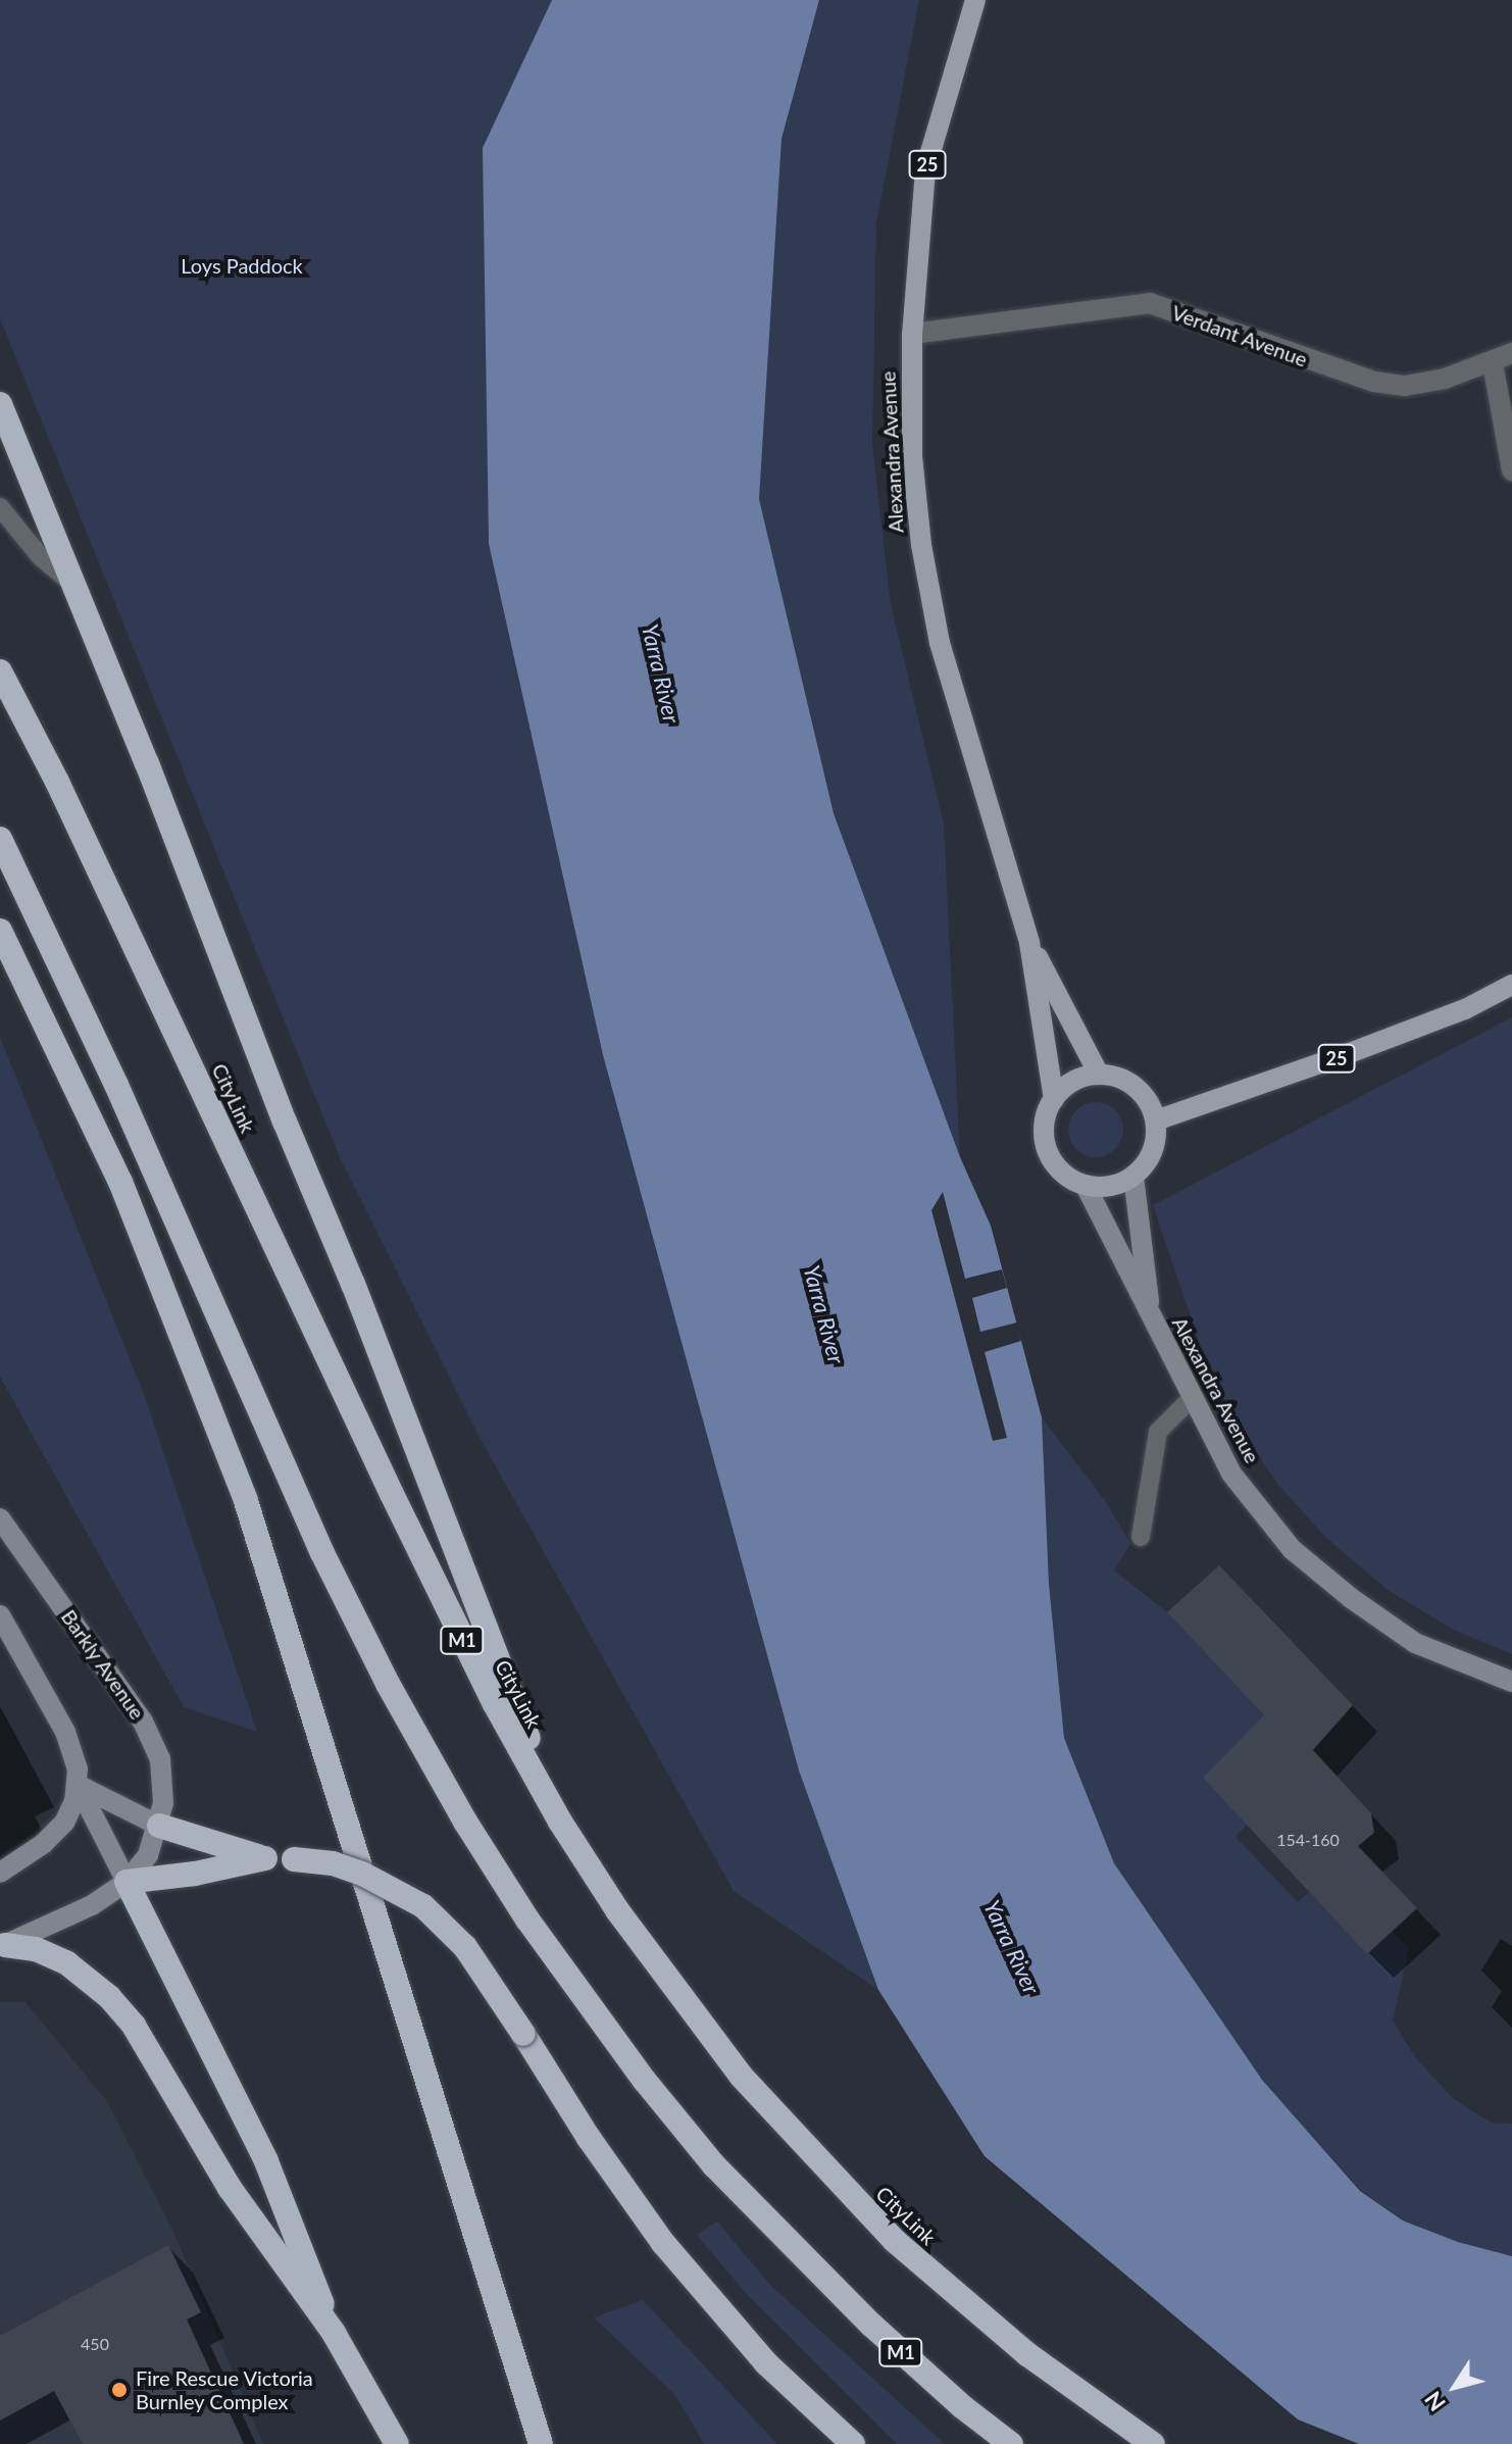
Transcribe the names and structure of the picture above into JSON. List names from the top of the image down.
{
  "streets": {
    "highway": ["CityLink", "M1"],
    "main road": ["25", "Alexandra Avenue", "Barkly Avenue"],
    "street": ["Verdant Avenue"]
  },
  "crossings": [
    ["25", "Alexandra Avenue"],
    ["Verdant Avenue", "Alexandra Avenue"]
  ],
  "water": ["Yarra River"],
  "parks": ["Loys Paddock"],
  "places": ["Fire Rescue Victoria Burnley Complex"],
  "house_numbers": ["154-160", "450"],
  "north": "bottom left"
}
